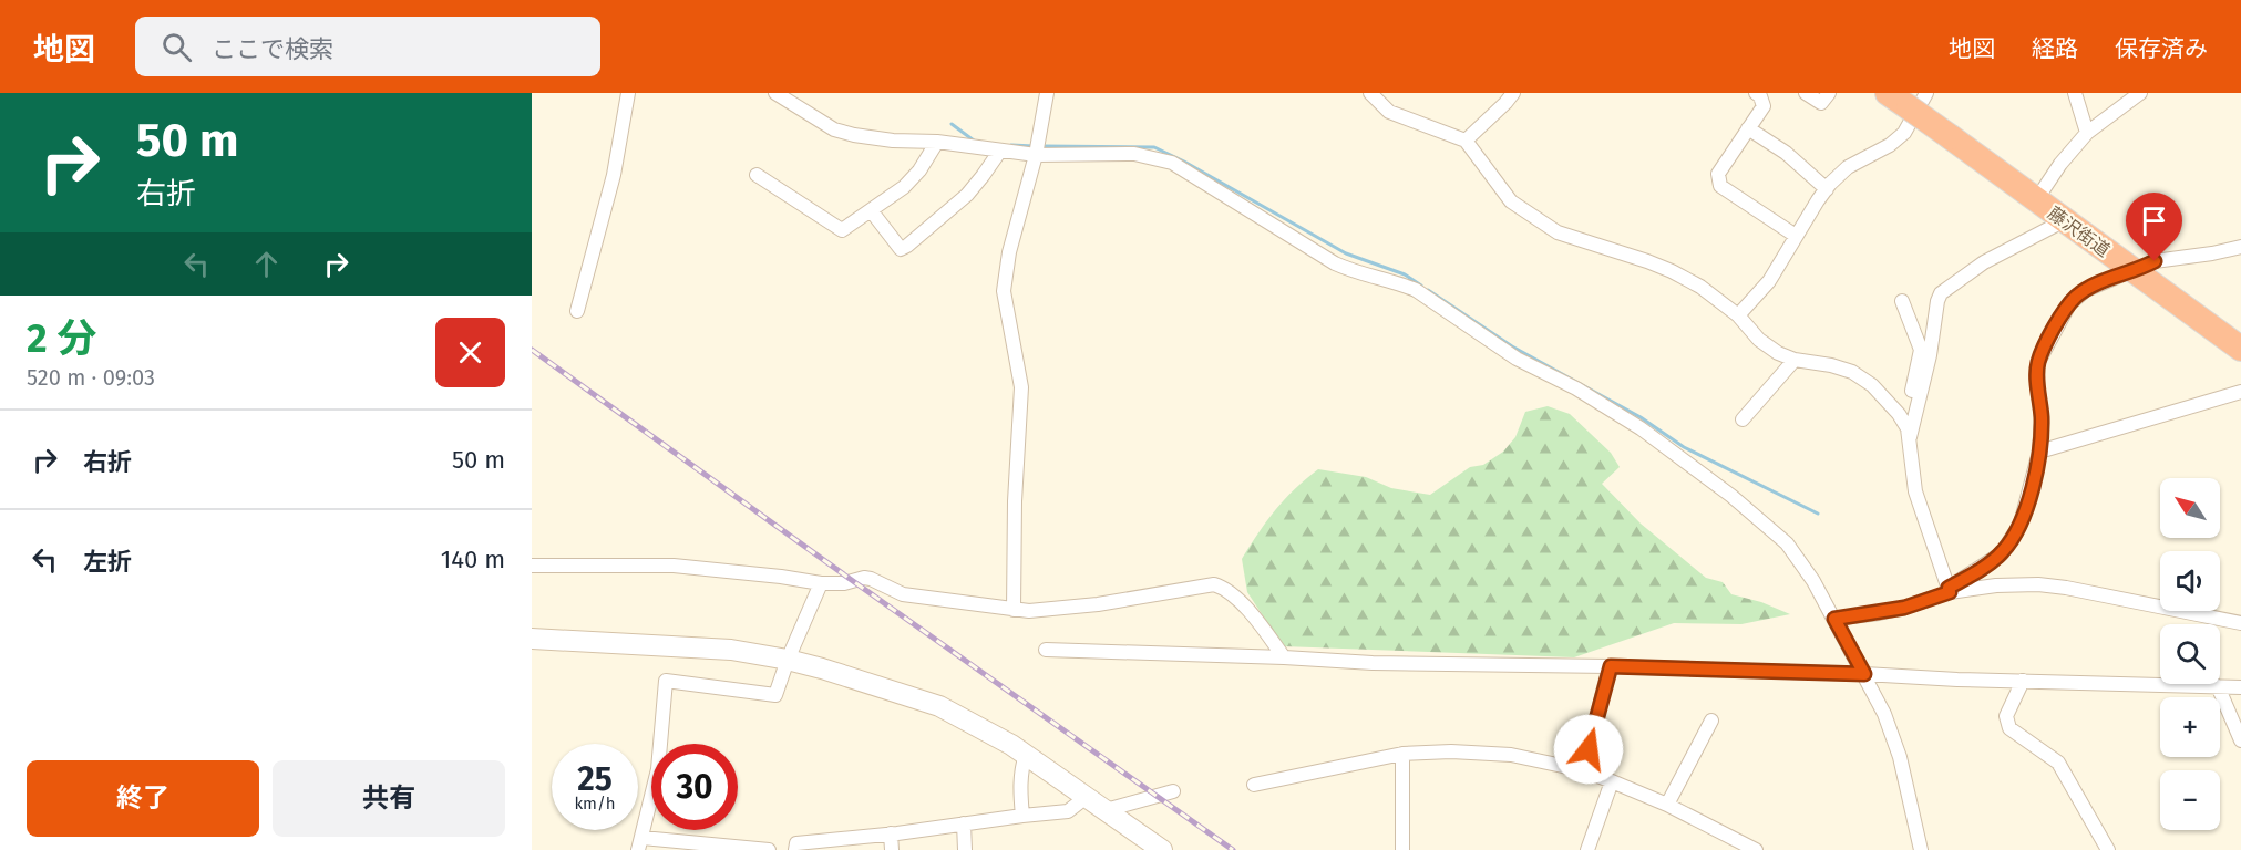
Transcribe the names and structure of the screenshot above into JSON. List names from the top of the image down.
{
  "streets": {
    "highway": ["藤沢街道"]
  },
  "north": "top left",
  "page": {
    "header": "地図",
    "search": "ここで検索",
    "nav": ["地図", "経路", "保存済み"],
    "turn": ["50 m", "右折"],
    "heading": ["2 分", "520 m · 09:03"],
    "list": [
      {
        "name": "右折",
        "value": "50 m"
      },
      {
        "name": "左折",
        "value": "140 m"
      }
    ],
    "map_buttons": ["+", "−"],
    "speed": "25 km/h",
    "limit": "30",
    "buttons": ["終了", "共有"]
  }
}
